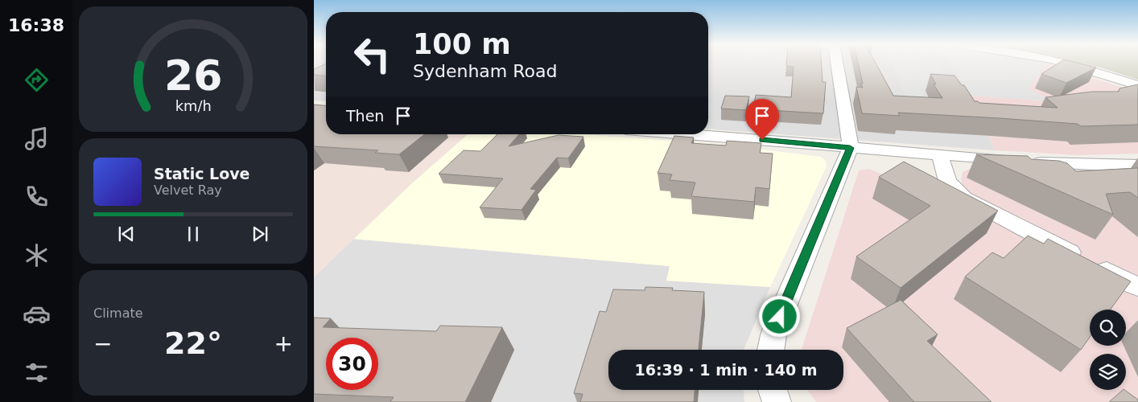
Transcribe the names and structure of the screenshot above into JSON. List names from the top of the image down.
{
  "page": {
    "tabs": "16:38",
    "turn": ["100 m", "Sydenham Road"],
    "then": "Then",
    "song": ["Static Love", "Velvet Ray"],
    "tile": "Climate",
    "heat": ["−", "22°", "+"],
    "limit": "30",
    "trip": "16:39 · 1 min · 140 m",
    "gauge": ["26", "km/h"]
  }
}
